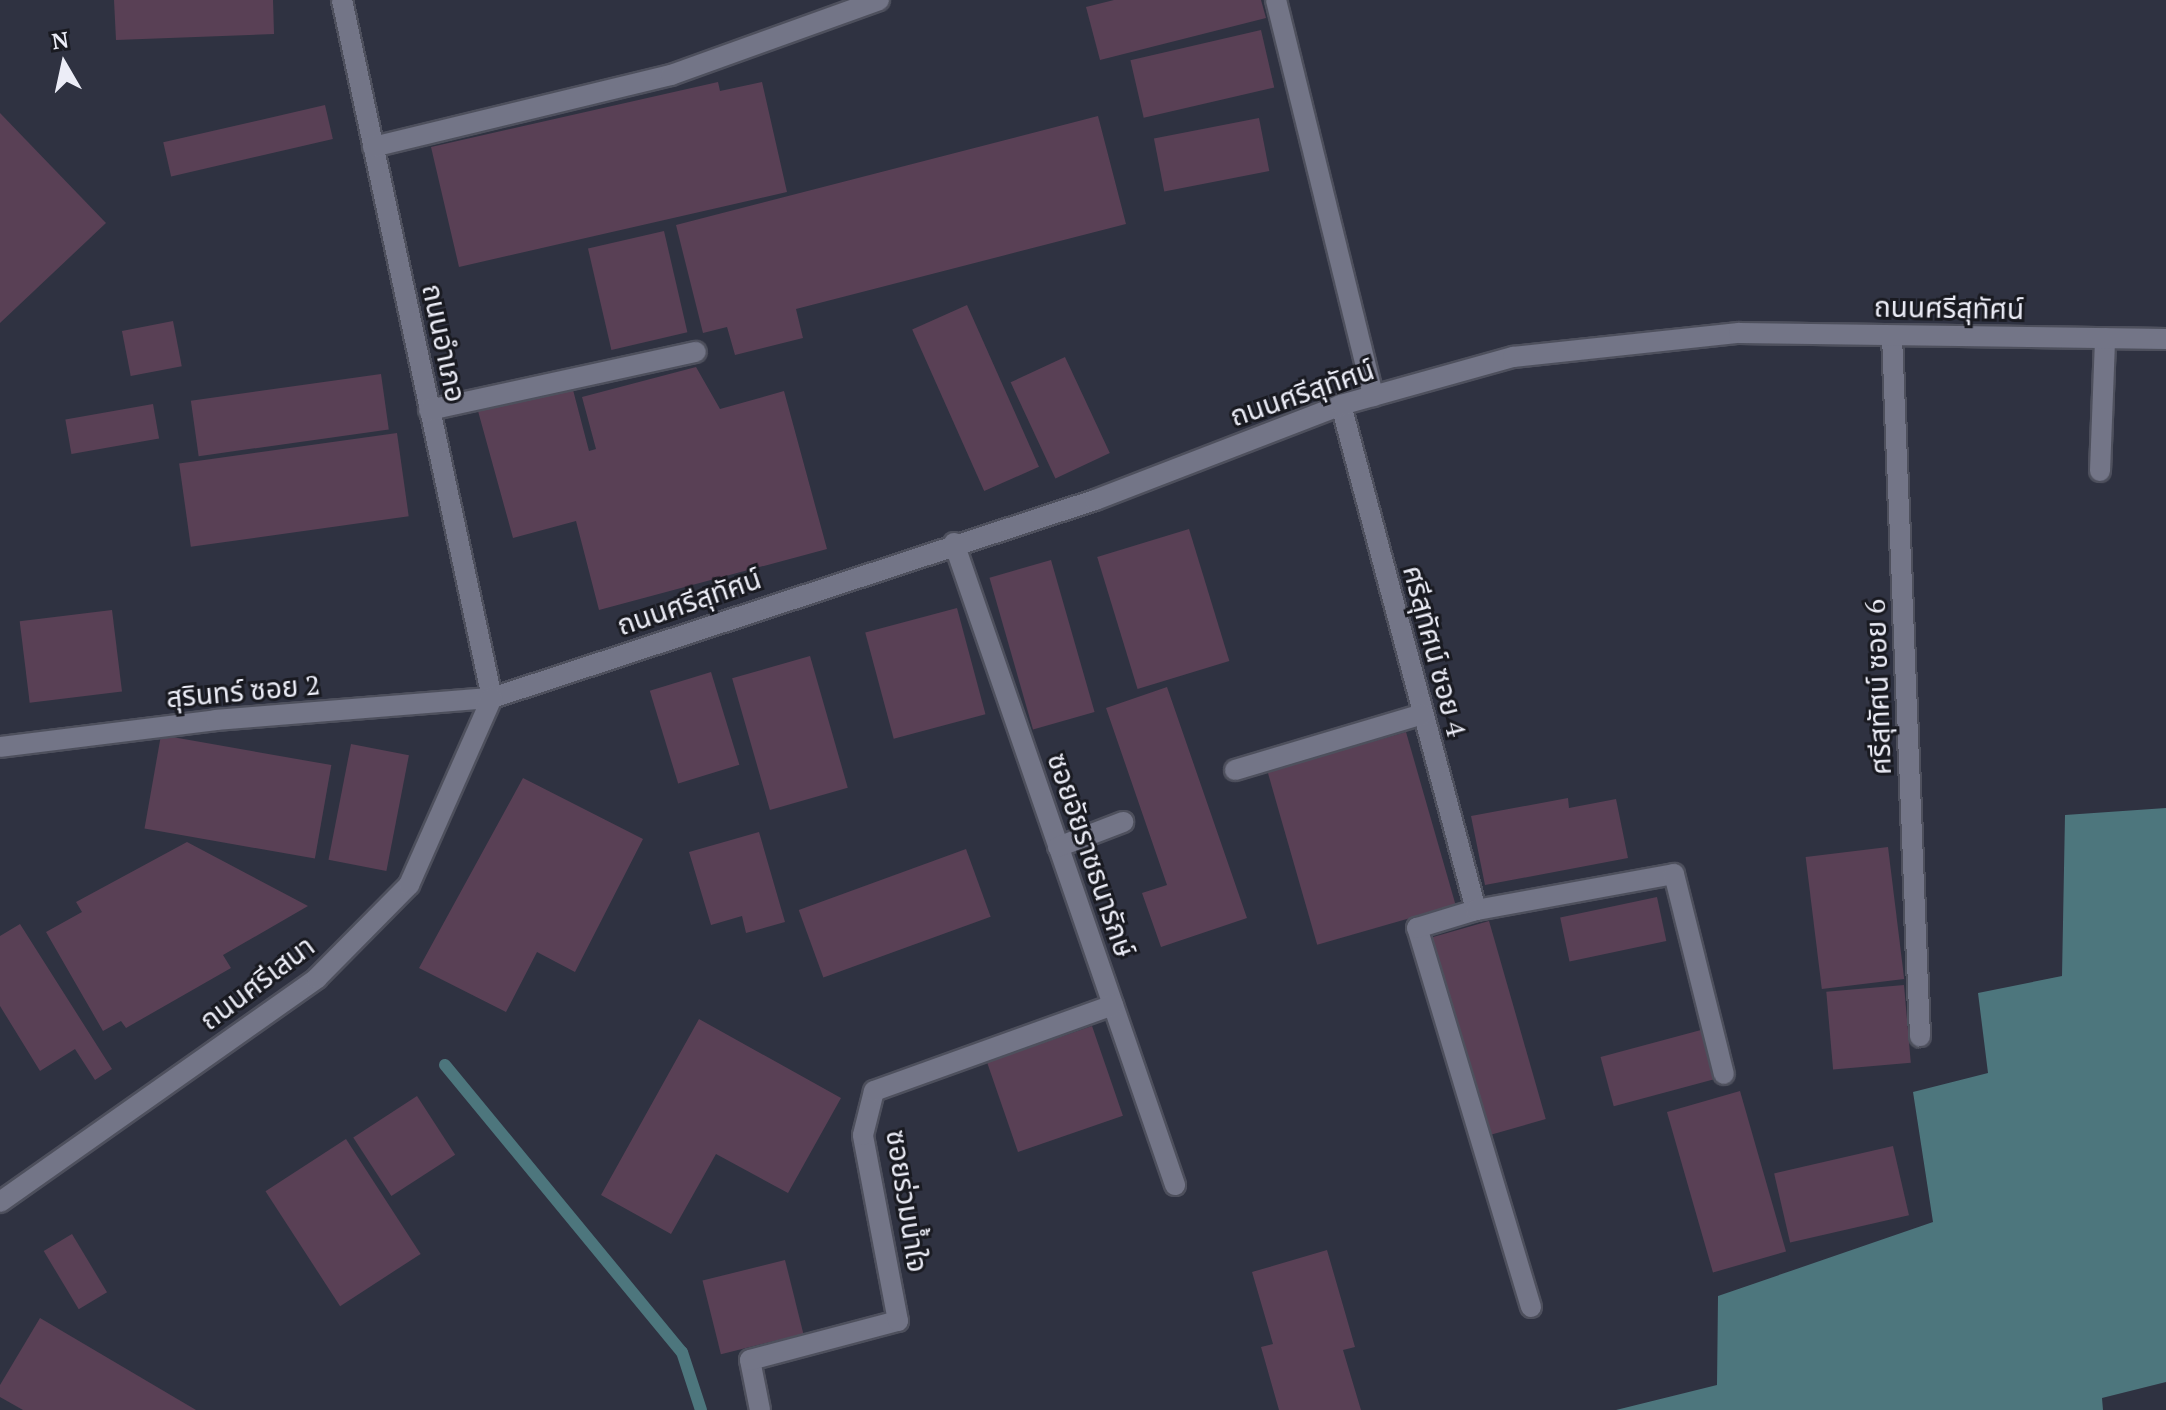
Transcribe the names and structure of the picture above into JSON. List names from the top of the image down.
{
  "streets": {
    "street": [
      "ถนนศรีสุทัศน์",
      "ถนนอำเภอ",
      "ศรีสุทัศน์ ซอย 4",
      "ศรีสุทัศน์ ซอย 6",
      "สุรินทร์ ซอย 2",
      "ซอยอัยราชธนารักษ์",
      "ถนนศรีเสนา",
      "ซอยร่วมน้ำใจ"
    ]
  },
  "crossings": [
    ["ถนนศรีสุทัศน์", "ถนนอำเภอ"],
    ["ถนนศรีสุทัศน์", "ศรีสุทัศน์ ซอย 4"],
    ["ถนนศรีสุทัศน์", "ศรีสุทัศน์ ซอย 6"],
    ["ถนนศรีสุทัศน์", "สุรินทร์ ซอย 2"],
    ["ถนนศรีสุทัศน์", "ซอยอัยราชธนารักษ์"],
    ["ถนนศรีสุทัศน์", "ถนนศรีเสนา"],
    ["ถนนอำเภอ", "สุรินทร์ ซอย 2"],
    ["ถนนอำเภอ", "ถนนศรีเสนา"],
    ["สุรินทร์ ซอย 2", "ถนนศรีเสนา"],
    ["ซอยอัยราชธนารักษ์", "ซอยร่วมน้ำใจ"]
  ],
  "north": "top"
}
